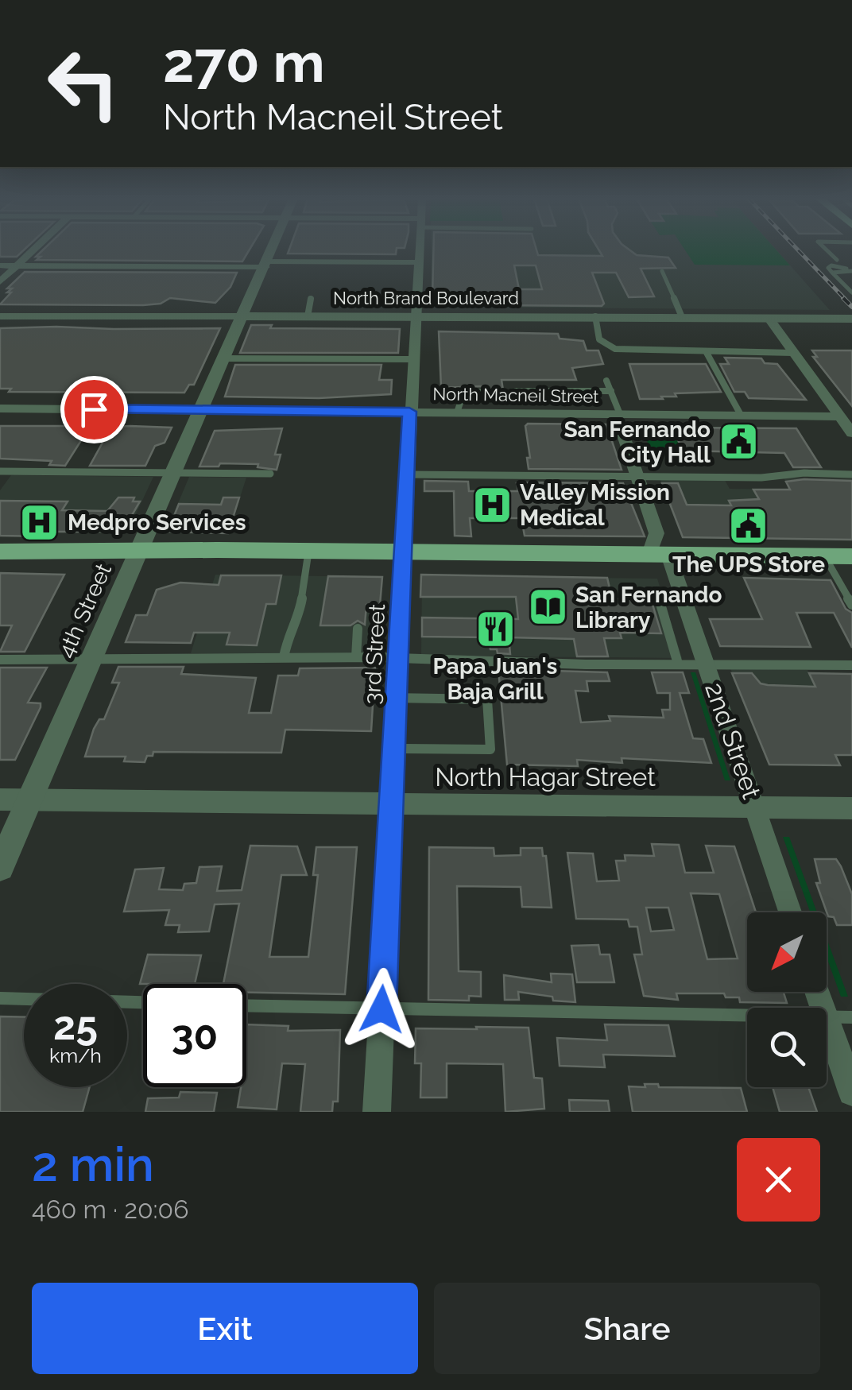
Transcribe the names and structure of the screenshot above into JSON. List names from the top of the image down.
{
  "streets": {
    "street": [
      "North Brand Boulevard",
      "North Macneil Street",
      "4th Street",
      "3rd Street",
      "2nd Street",
      "North Hagar Street"
    ]
  },
  "crossings": [
    ["North Brand Boulevard", "4th Street"],
    ["North Brand Boulevard", "3rd Street"],
    ["North Macneil Street", "4th Street"],
    ["North Macneil Street", "3rd Street"],
    ["North Macneil Street", "2nd Street"],
    ["4th Street", "North Hagar Street"],
    ["3rd Street", "North Hagar Street"],
    ["2nd Street", "North Hagar Street"]
  ],
  "places": {
    "public building": ["San Fernando City Hall", "The UPS Store"],
    "hospital": ["Valley Mission Medical", "Medpro Services"],
    "library": ["San Fernando Library"],
    "restaurant": ["Papa Juan's Baja Grill"]
  },
  "north": "bottom left",
  "page": {
    "turn": ["270 m", "North Macneil Street"],
    "speed": "25 km/h",
    "limit": "30",
    "heading": ["2 min", "460 m · 20:06"],
    "buttons": ["Exit", "Share"]
  }
}
